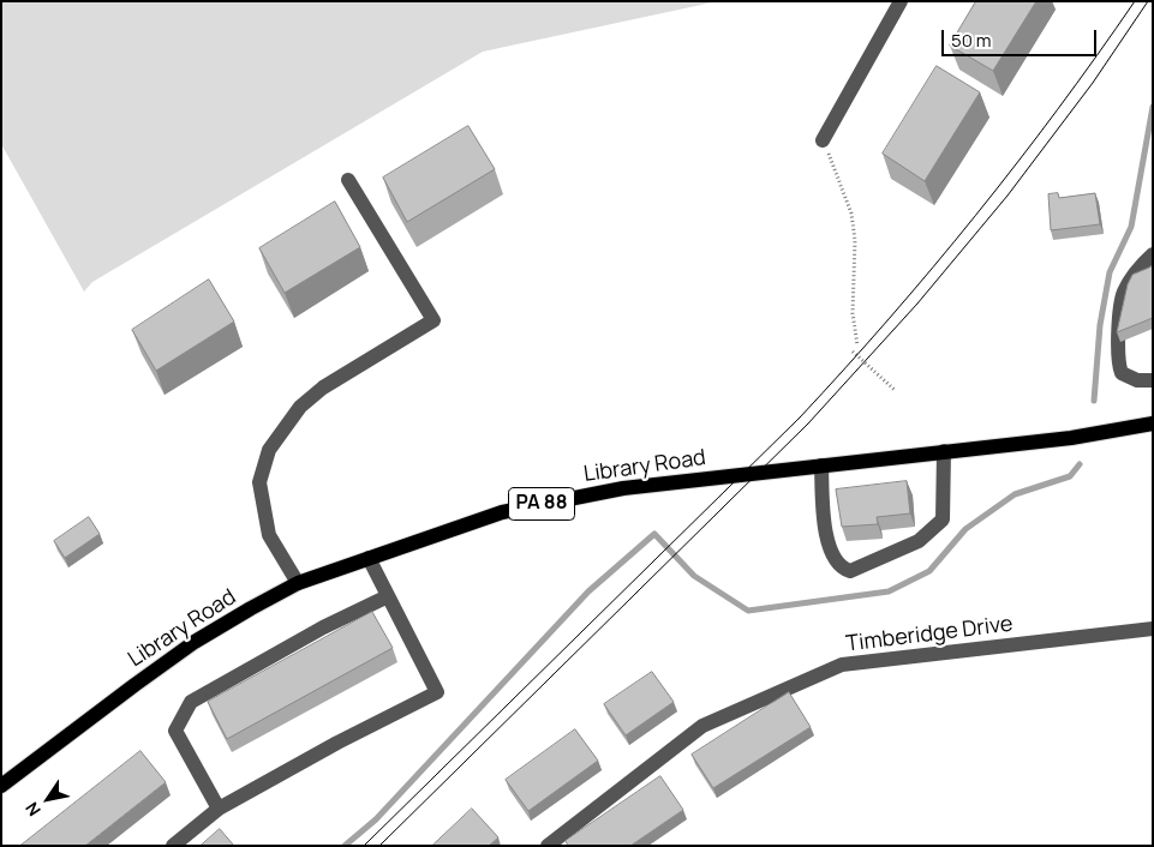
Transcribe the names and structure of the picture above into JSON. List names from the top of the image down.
{
  "streets": {
    "main road": ["Library Road", "PA 88"],
    "street": ["Timberidge Drive"]
  },
  "scale_bar": "50 m",
  "north": "bottom left"
}
